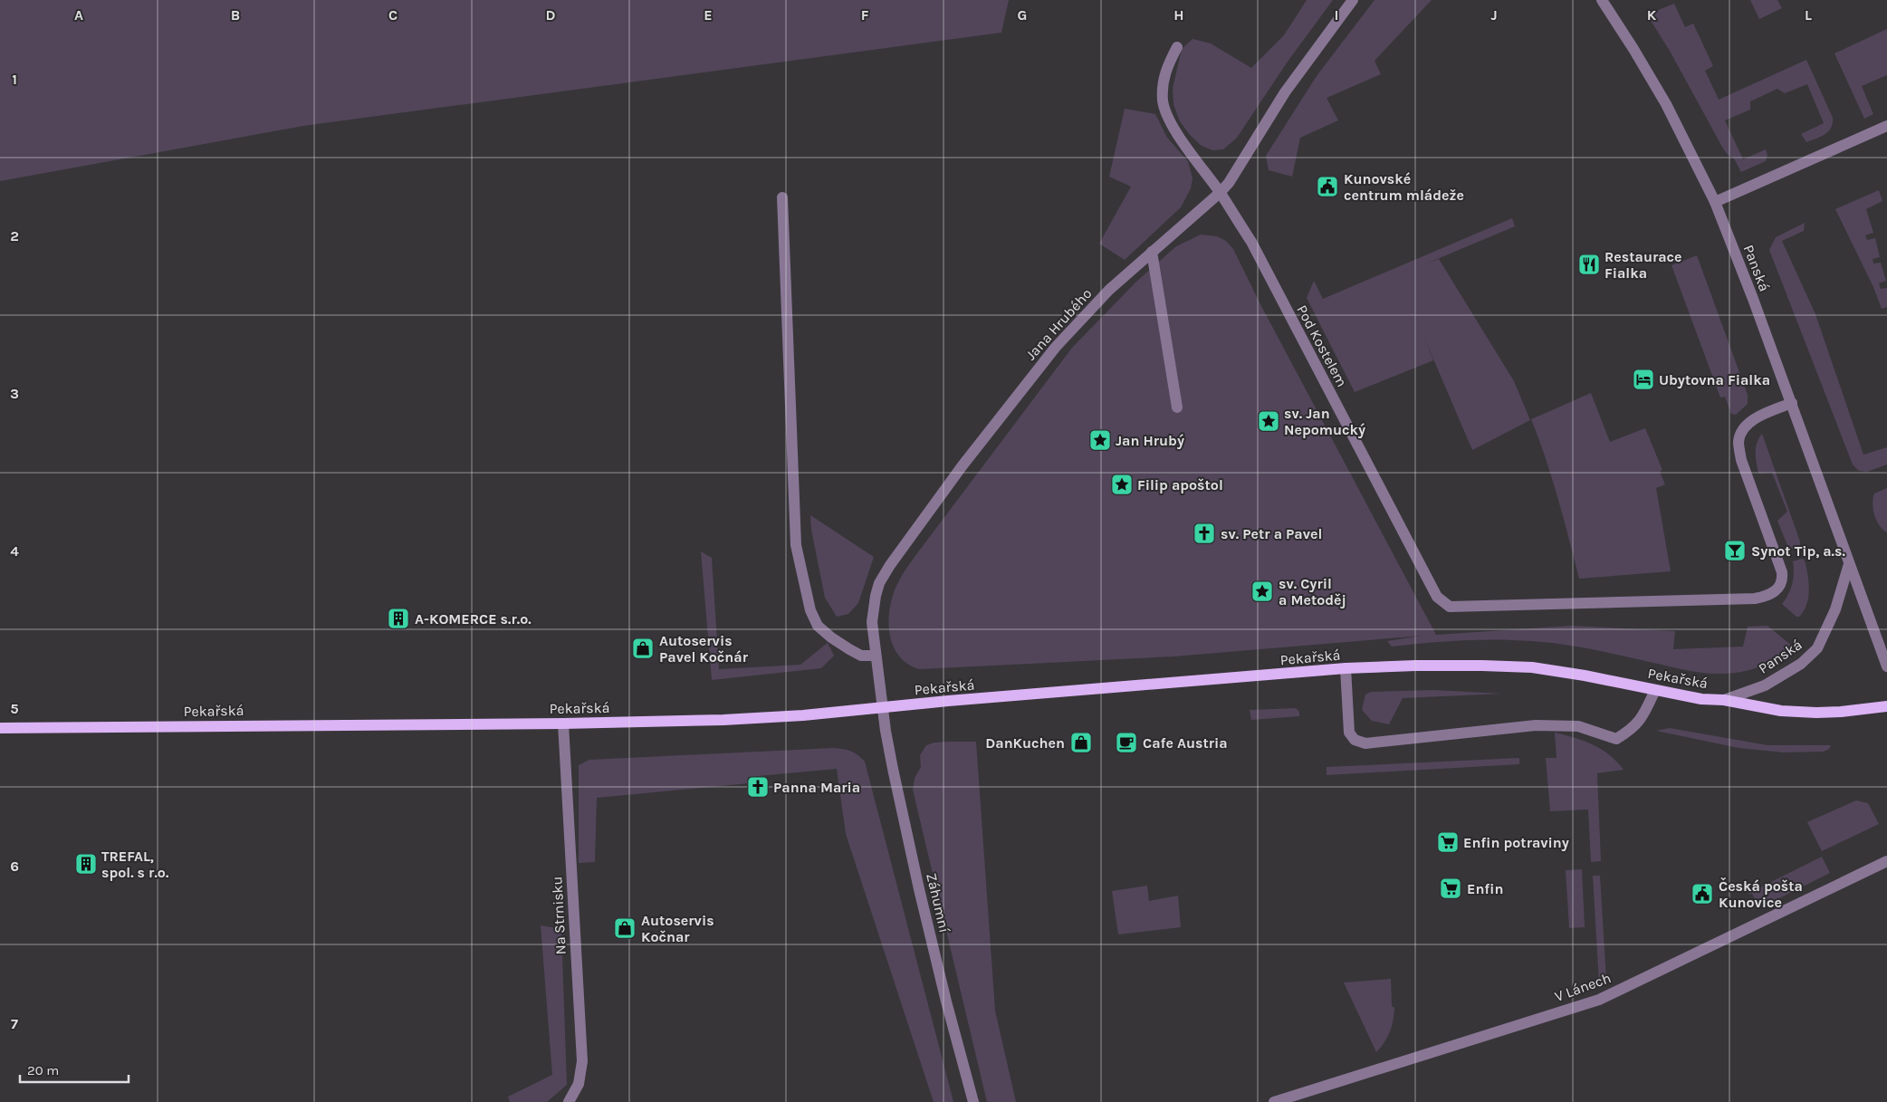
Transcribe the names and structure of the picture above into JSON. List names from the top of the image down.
{
  "streets": {
    "main road": ["Pekařská"],
    "street": [
      "Panská",
      "Jana Hrubého",
      "Pod Kostelem",
      "Záhumní",
      "Na Strnisku",
      "V Lánech"
    ]
  },
  "crossings": [
    ["Panská", "Pod Kostelem"],
    ["Panská", "Pekařská"],
    ["Jana Hrubého", "Pod Kostelem"],
    ["Jana Hrubého", "Pekařská"],
    ["Jana Hrubého", "Záhumní"],
    ["Pekařská", "Záhumní"],
    ["Pekařská", "Na Strnisku"]
  ],
  "places": {
    "public building": ["Kunovské centrum mládeže", "Česká pošta Kunovice"],
    "restaurant": ["Restaurace Fialka"],
    "hotel": ["Ubytovna Fialka"],
    "place": [
      "sv. Jan Nepomucký",
      "Jan Hrubý",
      "Filip apoštol",
      "sv. Cyril a Metoděj"
    ],
    "church": ["sv. Petr a Pavel", "Panna Maria"],
    "bar": ["Synot Tip, a.s."],
    "building": ["A-KOMERCE s.r.o.", "TREFAL, spol. s r.o."],
    "shop": ["Autoservis Pavel Kočnár", "DanKuchen", "Autoservis Kočnar"],
    "cafe": ["Cafe Austria"],
    "supermarket": ["Enfin potraviny", "Enfin"]
  },
  "scale_bar": "20 m",
  "grid": {
    "columns": [
      "A",
      "B",
      "C",
      "D",
      "E",
      "F",
      "G",
      "H",
      "I",
      "J",
      "K",
      "L"
    ],
    "rows": [
      "1",
      "2",
      "3",
      "4",
      "5",
      "6",
      "7"
    ]
  }
}
